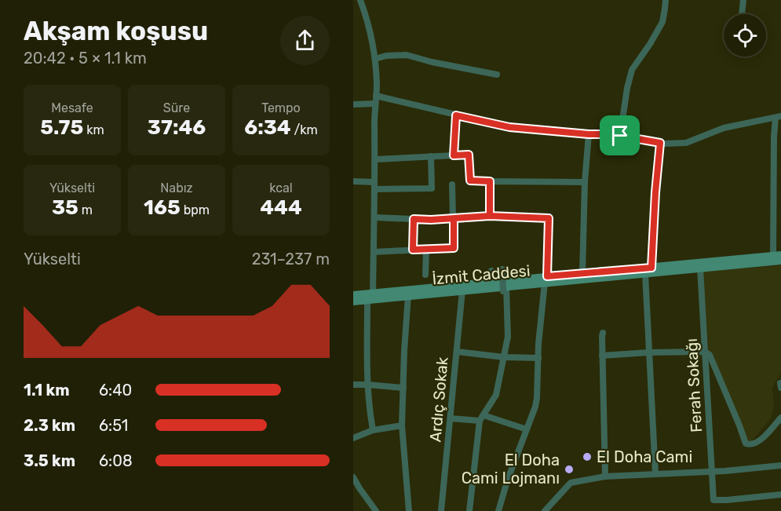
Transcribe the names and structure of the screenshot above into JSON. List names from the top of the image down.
{
  "streets": {
    "main road": ["İzmit Caddesi"],
    "street": ["Ferah Sokağı", "Ardıç Sokak"]
  },
  "crossings": [
    ["İzmit Caddesi", "Ferah Sokağı"],
    ["İzmit Caddesi", "Ardıç Sokak"]
  ],
  "places": ["El Doha Cami", "El Doha Cami Lojmanı"],
  "page": {
    "heading": ["Akşam koşusu", "20:42 · 5 × 1.1 km"],
    "stats": [
      ["Mesafe", "5.75 km"],
      ["Süre", "37:46"],
      ["Tempo", "6:34 /km"],
      ["Yükselti", "35 m"],
      ["Nabız", "165 bpm"],
      ["kcal", "444"]
    ],
    "chart": ["Yükselti", "231–237 m"],
    "list": [
      {
        "name": "1.1 km",
        "note": "6:40"
      },
      {
        "name": "2.3 km",
        "note": "6:51"
      },
      {
        "name": "3.5 km",
        "note": "6:08"
      }
    ]
  }
}
